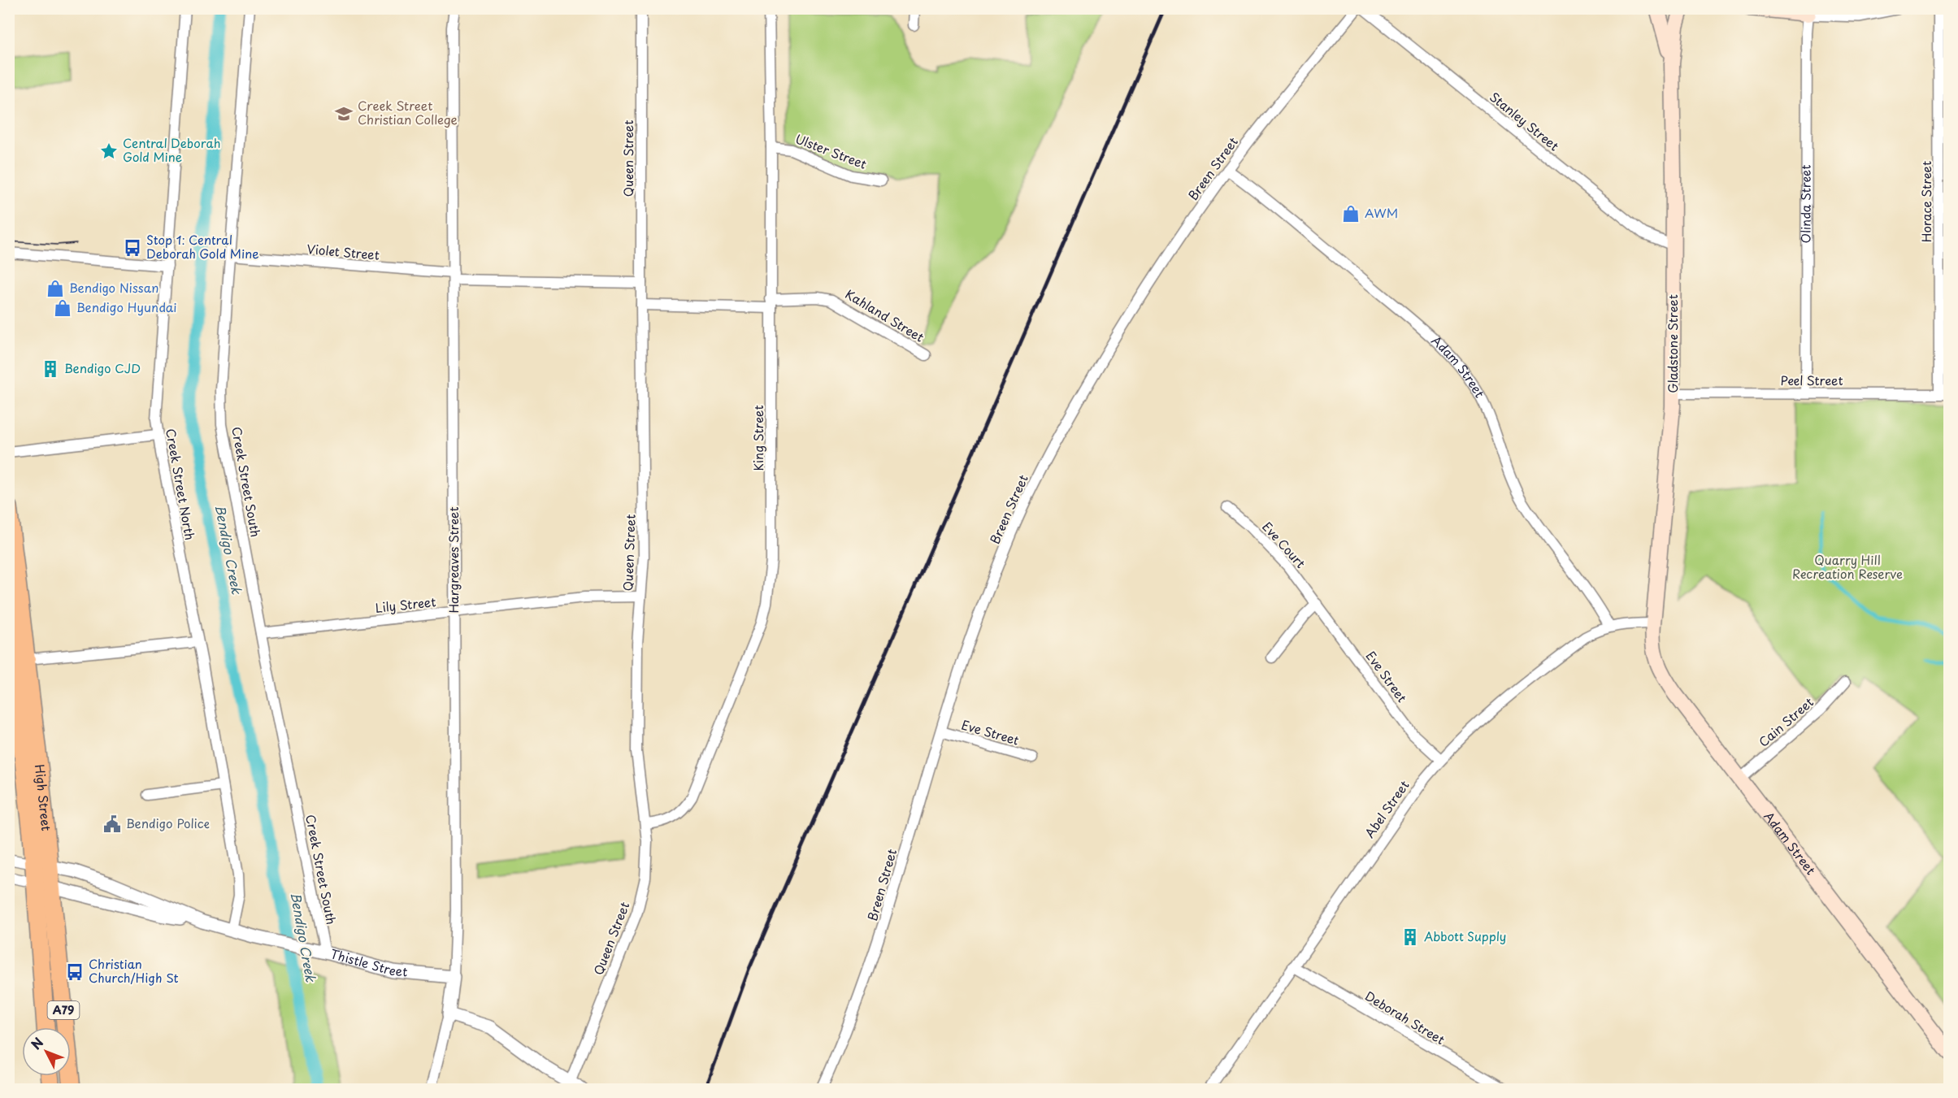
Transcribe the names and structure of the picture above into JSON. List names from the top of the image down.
{
  "streets": {
    "highway": ["High Street", "A79"],
    "main road": ["Gladstone Street", "Adam Street"],
    "street": [
      "Stanley Street",
      "Ulster Street",
      "Queen Street",
      "Breen Street",
      "Horace Street",
      "Olinda Street",
      "Violet Street",
      "Kahland Street",
      "Peel Street",
      "King Street",
      "Creek Street South",
      "Creek Street North",
      "Eve Court",
      "Hargreaves Street",
      "Lily Street",
      "Eve Street",
      "Cain Street",
      "Abel Street",
      "Thistle Street",
      "Deborah Street"
    ]
  },
  "crossings": [
    ["Stanley Street", "Gladstone Street"],
    ["Ulster Street", "King Street"],
    ["Queen Street", "Violet Street"],
    ["Queen Street", "Kahland Street"],
    ["Queen Street", "King Street"],
    ["Queen Street", "Lily Street"],
    ["Breen Street", "Adam Street"],
    ["Breen Street", "Eve Street"],
    ["Horace Street", "Peel Street"],
    ["Olinda Street", "Peel Street"],
    ["Violet Street", "Creek Street South"],
    ["Violet Street", "Hargreaves Street"],
    ["Kahland Street", "King Street"],
    ["Gladstone Street", "Adam Street"],
    ["Gladstone Street", "Peel Street"],
    ["Gladstone Street", "Abel Street"],
    ["Adam Street", "Cain Street"],
    ["Adam Street", "Abel Street"],
    ["Creek Street South", "Lily Street"],
    ["Creek Street South", "Thistle Street"],
    ["Creek Street North", "Thistle Street"],
    ["Eve Court", "Eve Street"],
    ["Hargreaves Street", "Lily Street"],
    ["Hargreaves Street", "Thistle Street"],
    ["Eve Street", "Abel Street"],
    ["High Street", "Thistle Street"],
    ["Abel Street", "Deborah Street"]
  ],
  "water": ["Bendigo Creek"],
  "parks": ["Quarry Hill Recreation Reserve"],
  "places": {
    "school or university": ["Creek Street Christian College"],
    "place": ["Central Deborah Gold Mine"],
    "shop": ["AWM", "Bendigo Nissan", "Bendigo Hyundai"],
    "bus stop": ["Stop 1: Central Deborah Gold Mine", "Christian Church/High St"],
    "building": ["Bendigo CJD", "Abbott Supply"],
    "public building": ["Bendigo Police"]
  },
  "north": "top left"
}
